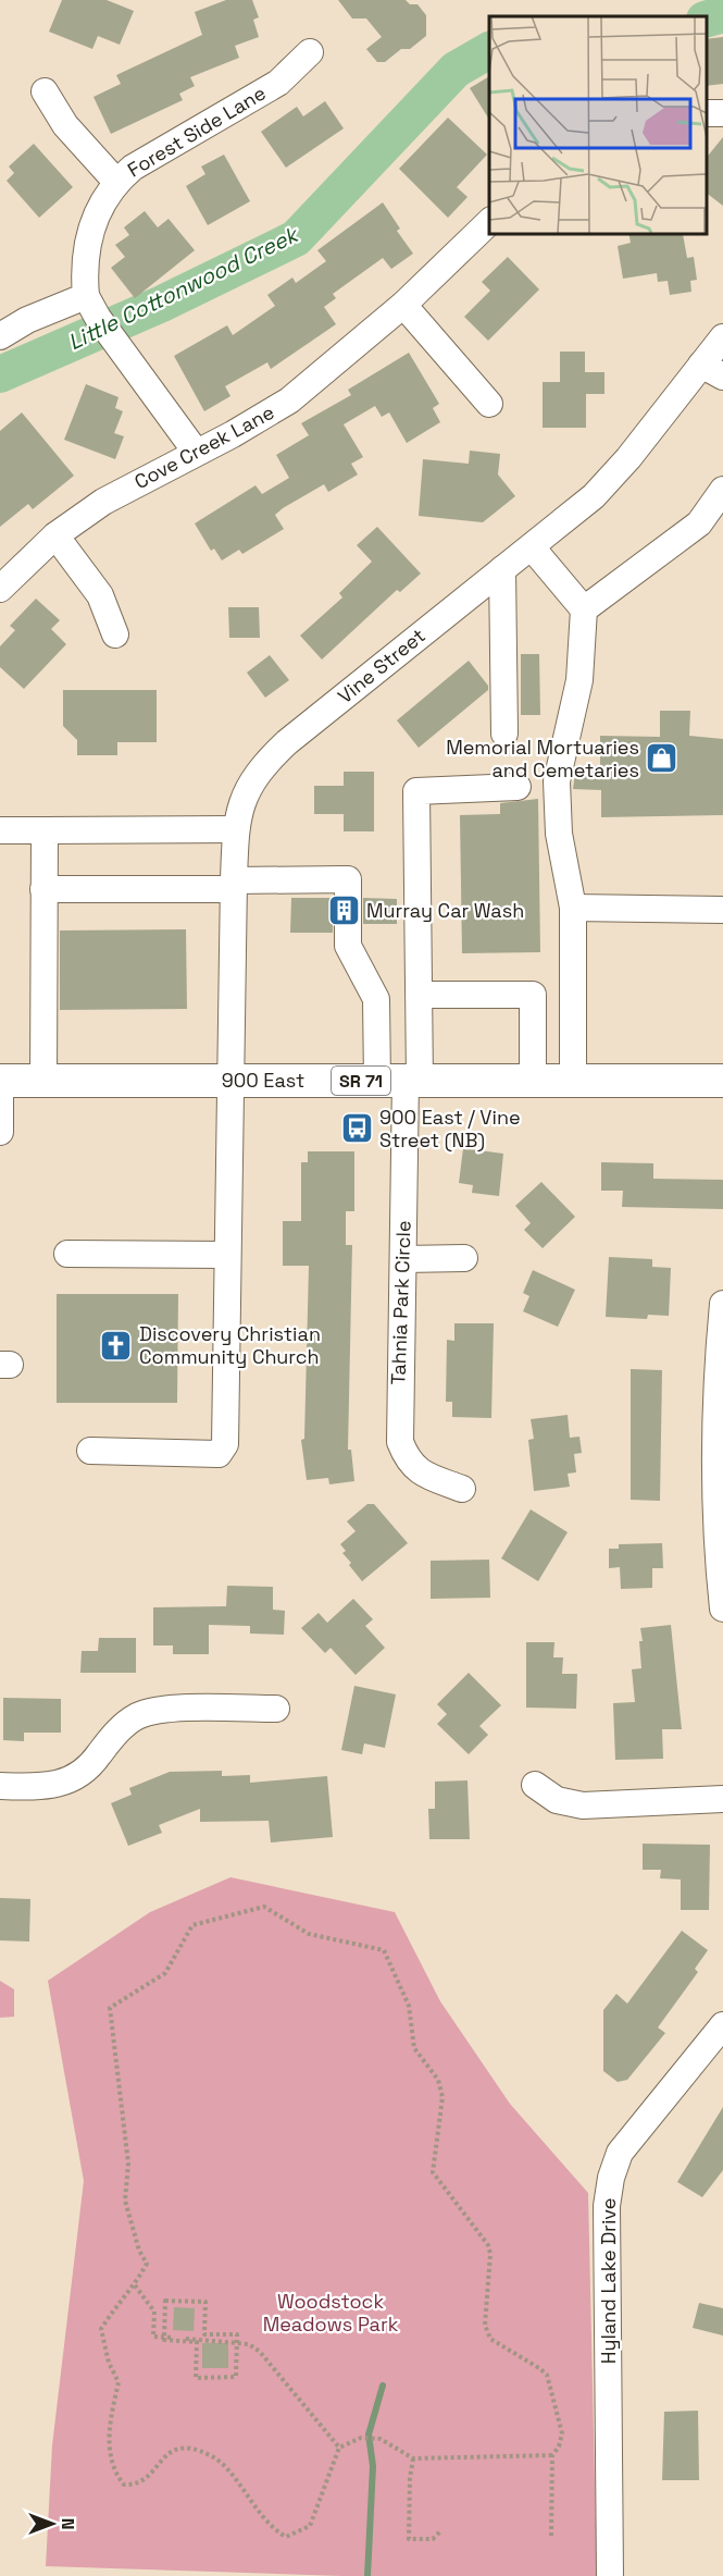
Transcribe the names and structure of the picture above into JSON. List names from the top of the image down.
{
  "streets": {
    "main road": ["900 East", "SR 71"],
    "street": [
      "Forest Side Lane",
      "Cove Creek Lane",
      "Vine Street",
      "Tahnia Park Circle",
      "Hyland Lake Drive"
    ]
  },
  "crossings": [
    ["Vine Street", "900 East"],
    ["900 East", "Tahnia Park Circle"]
  ],
  "water": ["Little Cottonwood Creek"],
  "parks": ["Woodstock Meadows Park"],
  "places": {
    "shop": ["Memorial Mortuaries and Cemetaries"],
    "building": ["Murray Car Wash"],
    "bus stop": ["900 East / Vine Street (NB)"],
    "church": ["Discovery Christian Community Church"]
  },
  "north": "right"
}
